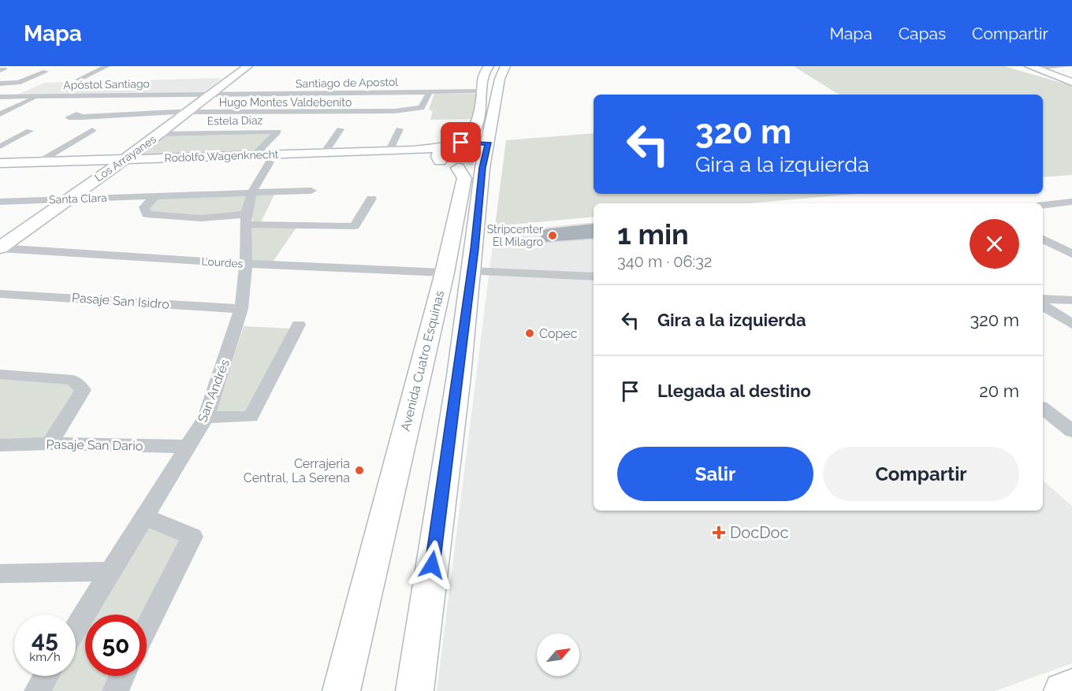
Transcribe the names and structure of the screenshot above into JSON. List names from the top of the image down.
{
  "streets": {
    "main road": ["Rodolfo Wagenknecht", "Los Arrayanes", "Avenida Cuatro Esquinas"],
    "street": [
      "Santiago de Apostol",
      "Apóstol Santiago",
      "Hugo Montes Valdebenito",
      "Estela Díaz",
      "Santa Clara",
      "Lourdes",
      "Pasaje San Isidro",
      "San Andrés",
      "Pasaje San Dario"
    ]
  },
  "crossings": [
    ["Santiago de Apostol", "Apóstol Santiago"],
    ["Santiago de Apostol", "Hugo Montes Valdebenito"],
    ["Santiago de Apostol", "Los Arrayanes"],
    ["Apóstol Santiago", "Los Arrayanes"],
    ["Hugo Montes Valdebenito", "Los Arrayanes"],
    ["Estela Díaz", "Rodolfo Wagenknecht"],
    ["Estela Díaz", "Los Arrayanes"],
    ["Rodolfo Wagenknecht", "Los Arrayanes"],
    ["Rodolfo Wagenknecht", "Avenida Cuatro Esquinas"],
    ["Rodolfo Wagenknecht", "San Andrés"],
    ["Los Arrayanes", "Santa Clara"],
    ["Los Arrayanes", "Lourdes"],
    ["Santa Clara", "San Andrés"],
    ["Lourdes", "Avenida Cuatro Esquinas"],
    ["Lourdes", "San Andrés"],
    ["Pasaje San Isidro", "San Andrés"],
    ["San Andrés", "Pasaje San Dario"]
  ],
  "places": {
    "other": ["Stripcenter El Milagro", "Copec", "Cerrajeria Central, La Serena"],
    "health": ["DocDoc"]
  },
  "north": "top right",
  "page": {
    "header": "Mapa",
    "nav": ["Mapa", "Capas", "Compartir"],
    "turn": ["320 m", "Gira a la izquierda"],
    "heading": ["1 min", "340 m · 06:32"],
    "list": [
      {
        "name": "Gira a la izquierda",
        "value": "320 m"
      },
      {
        "name": "Llegada al destino",
        "value": "20 m"
      }
    ],
    "buttons": ["Salir", "Compartir"],
    "speed": "45 km/h",
    "limit": "50"
  }
}
